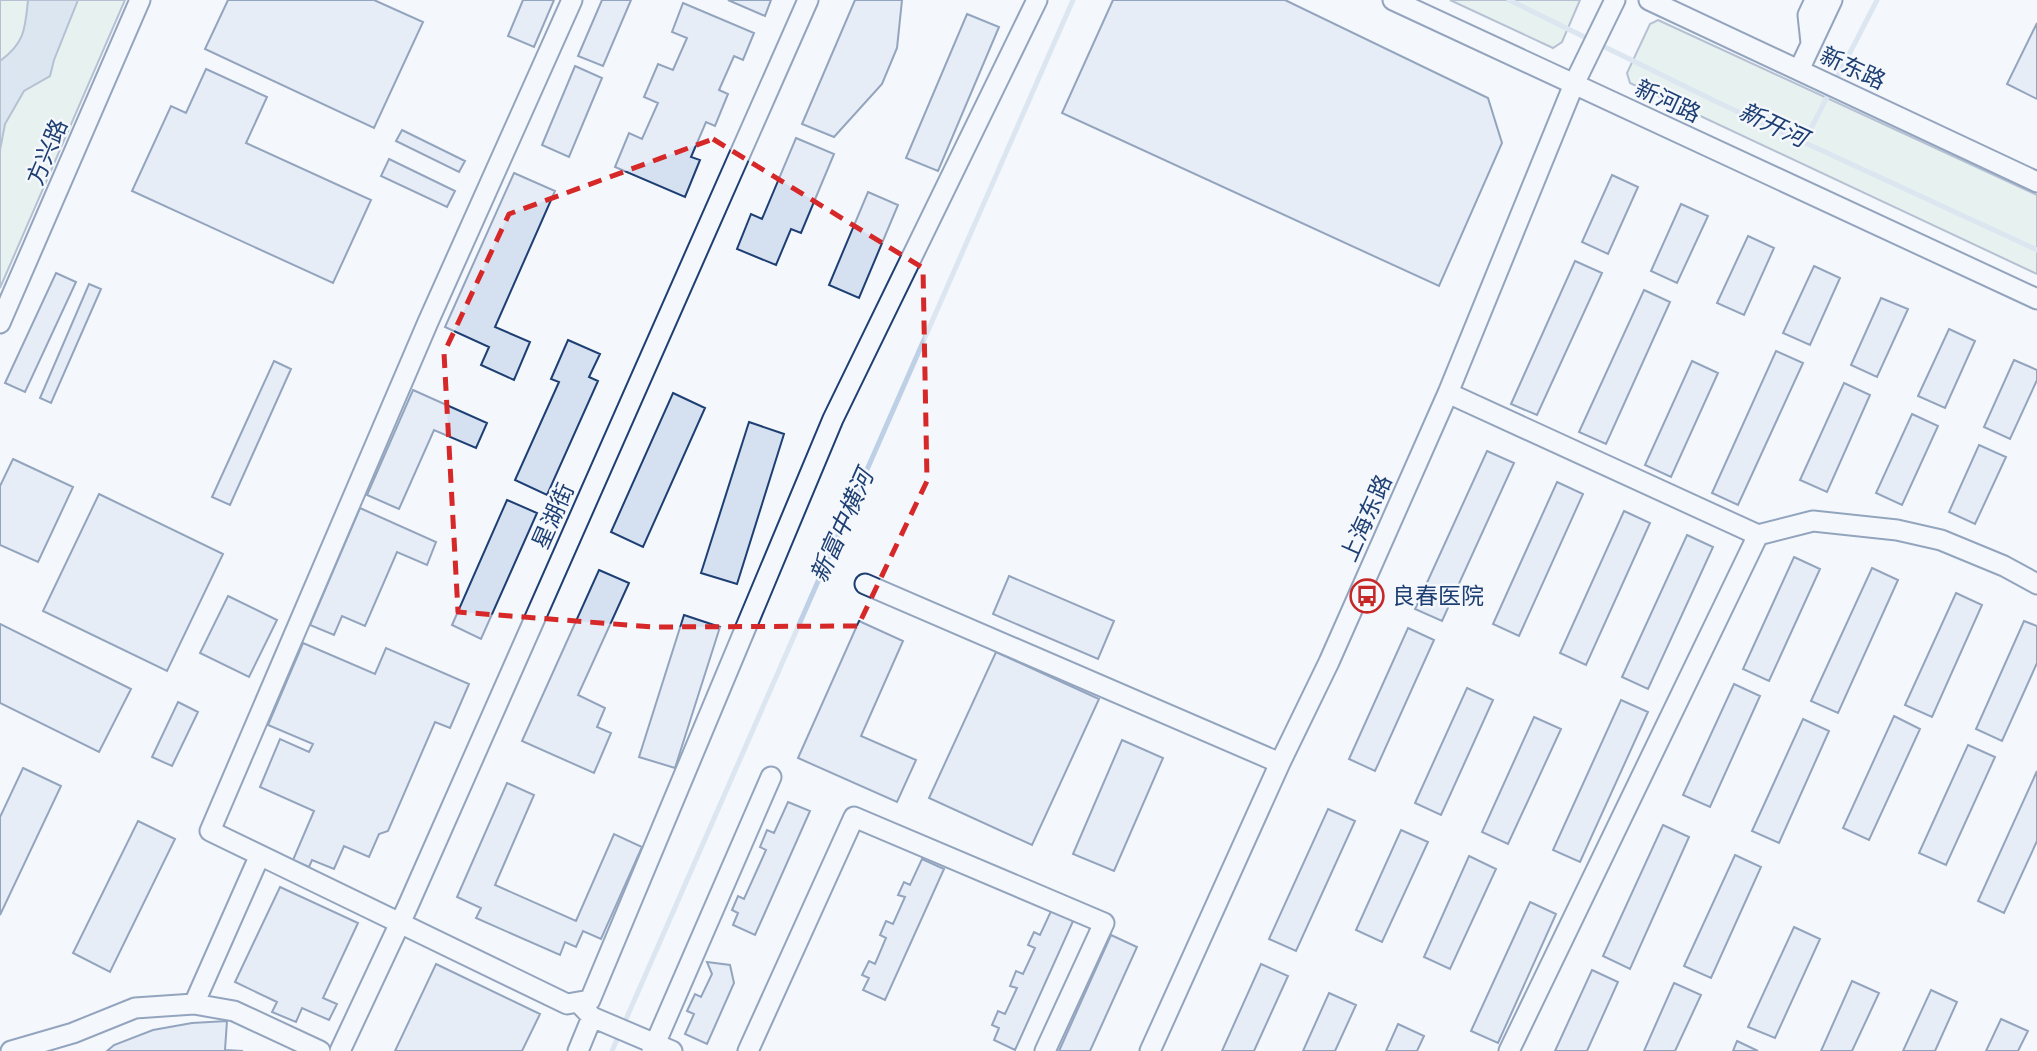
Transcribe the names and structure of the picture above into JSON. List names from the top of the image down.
{
  "streets": {
    "street": [
      "新东路",
      "新河路",
      "方兴路",
      "星湖街",
      "上海东路"
    ]
  },
  "crossings": [
    ["新河路", "上海东路"]
  ],
  "water": ["新开河", "新富中横河"],
  "places": {
    "bus stop": ["良春医院"]
  }
}
